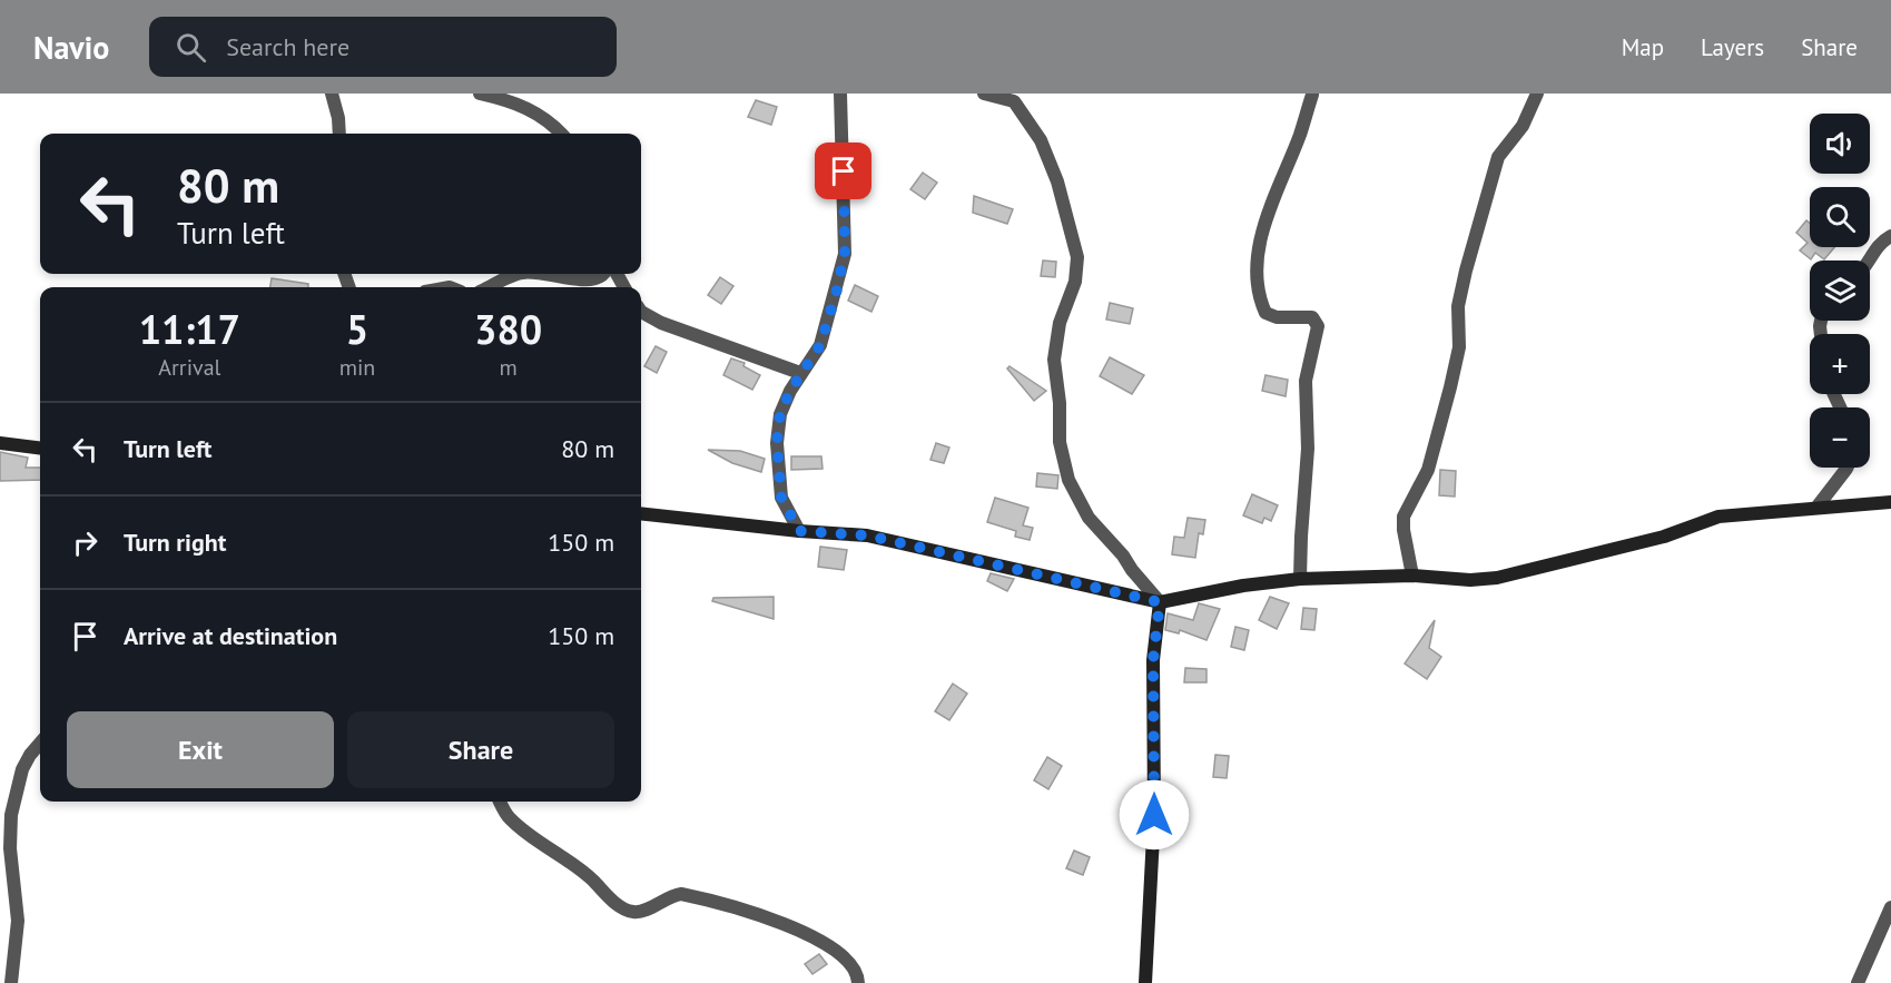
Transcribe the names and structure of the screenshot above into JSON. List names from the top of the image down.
{
  "page": {
    "header": "Navio",
    "search": "Search here",
    "nav": ["Map", "Layers", "Share"],
    "map_buttons": ["+", "−"],
    "turn": ["80 m", "Turn left"],
    "eta": [
      "11:17",
      "Arrival",
      "5",
      "min",
      "380",
      "m"
    ],
    "list": [
      {
        "name": "Turn left",
        "value": "80 m"
      },
      {
        "name": "Turn right",
        "value": "150 m"
      },
      {
        "name": "Arrive at destination",
        "value": "150 m"
      }
    ],
    "buttons": ["Exit", "Share"]
  }
}
